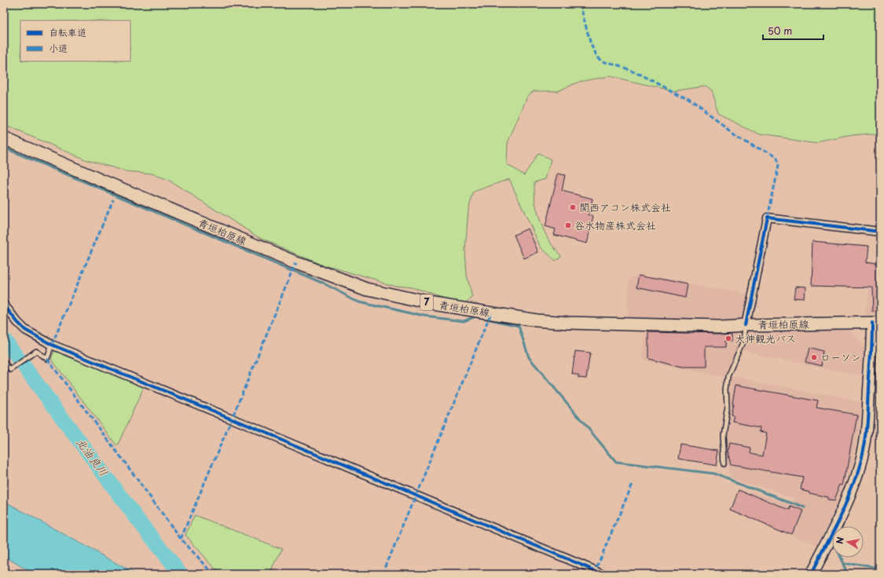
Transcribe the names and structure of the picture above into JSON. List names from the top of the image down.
{
  "streets": {
    "main road": ["青垣柏原線", "7"]
  },
  "water": ["北油良川"],
  "places": [
    "関西アコン株式会社",
    "谷水物産株式会社",
    "大伸観光バス",
    "ローソン"
  ],
  "legend": ["自転車道", "小道"],
  "scale_bar": "50 m",
  "north": "left"
}
